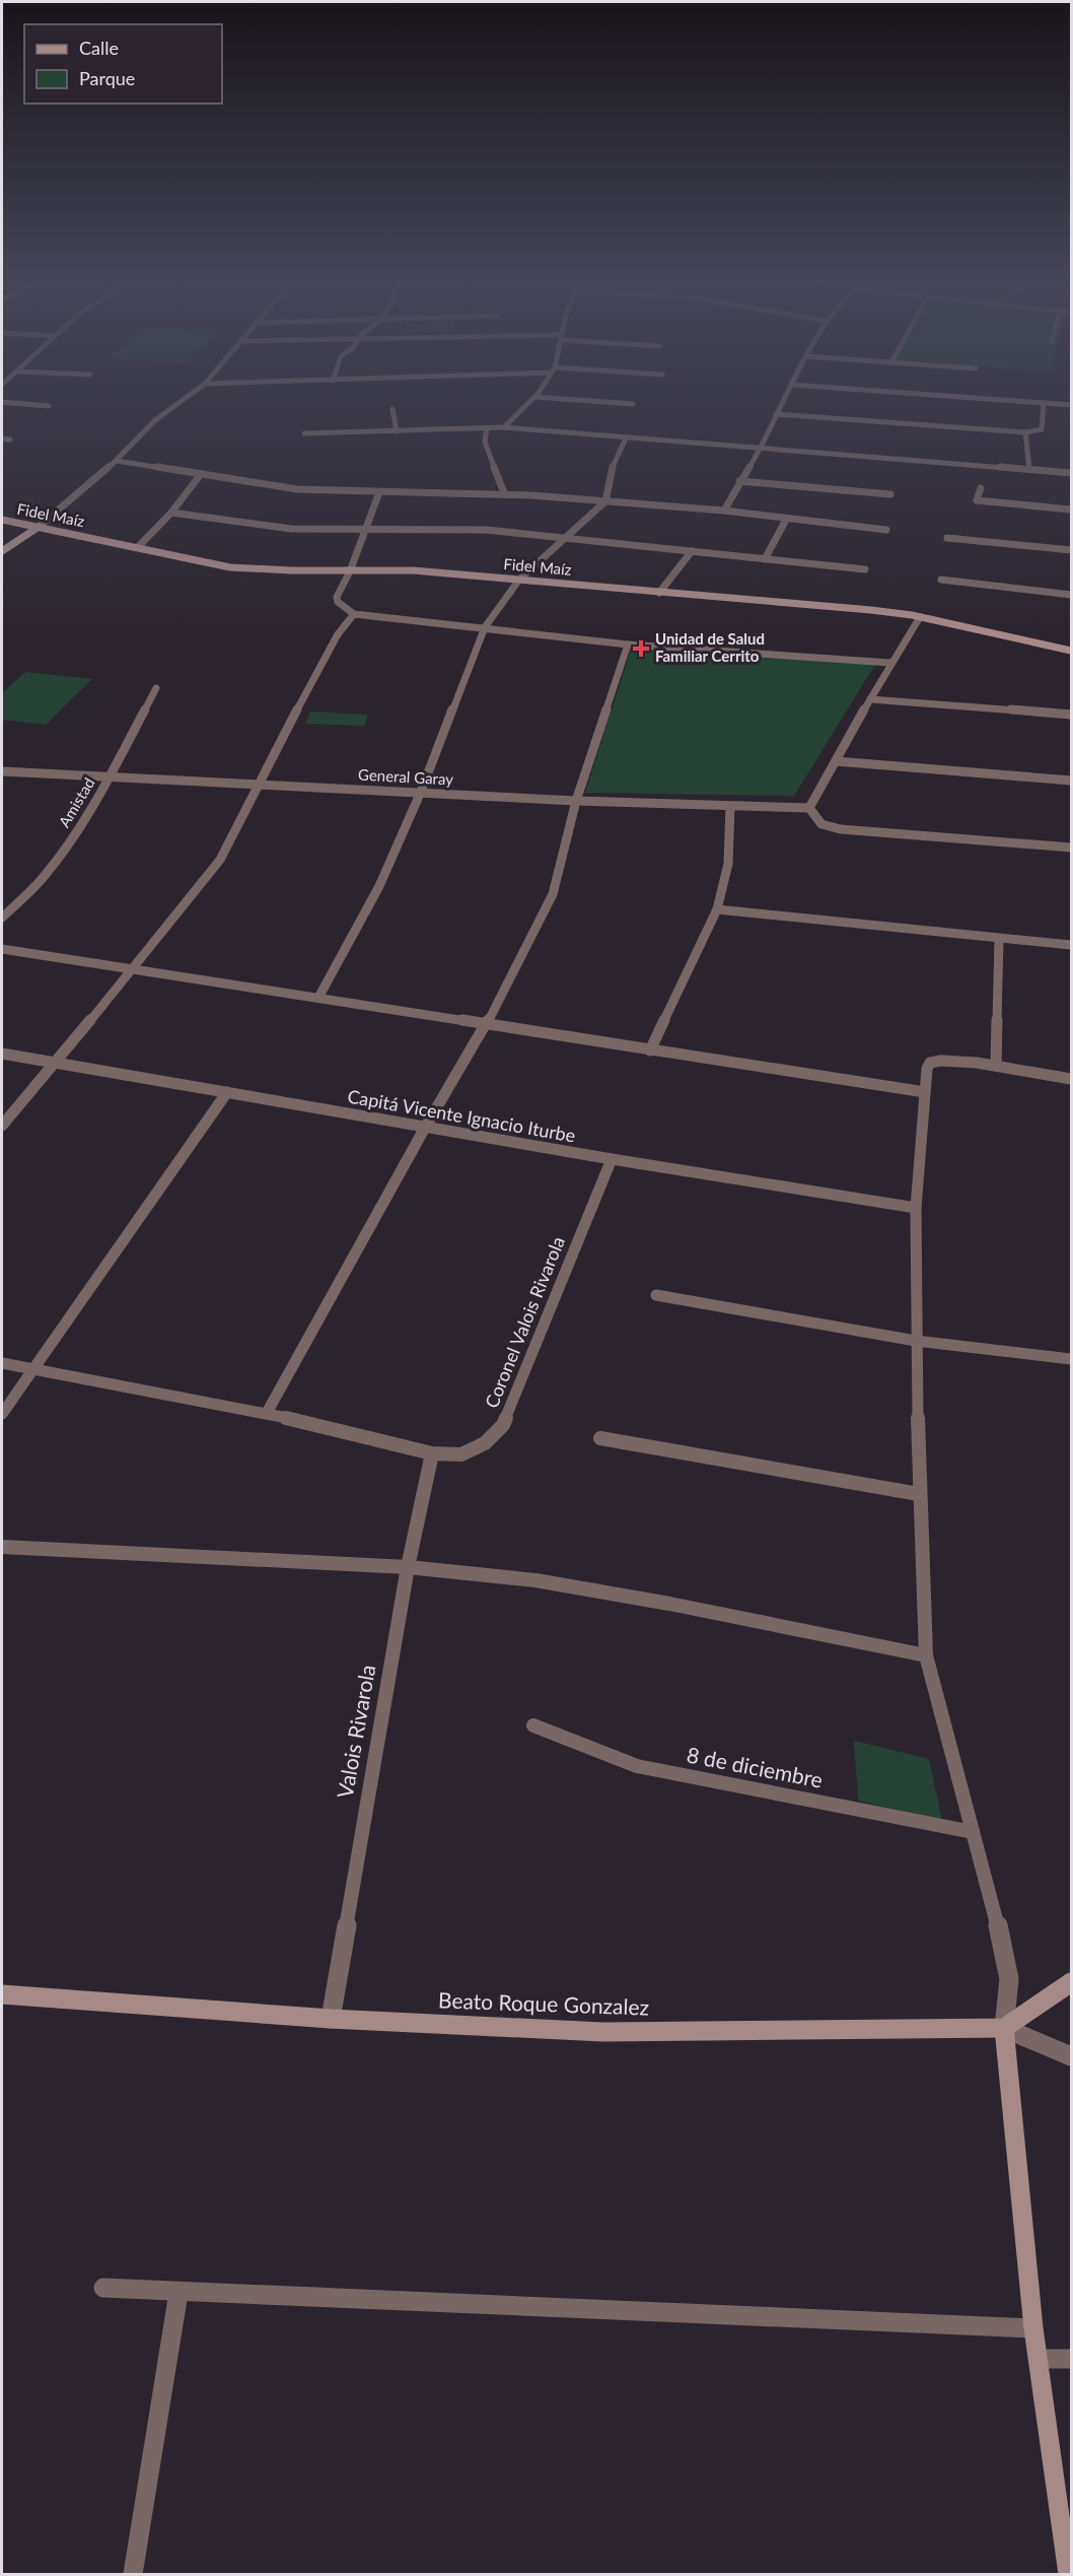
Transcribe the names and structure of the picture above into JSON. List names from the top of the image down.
{
  "streets": {
    "street": [
      "Fidel Maíz",
      "General Garay",
      "Amistad",
      "Capitá Vicente Ignacio Iturbe",
      "Coronel Valois Rivarola",
      "Valois Rivarola",
      "8 de diciembre",
      "Beato Roque Gonzalez"
    ]
  },
  "crossings": [
    ["General Garay", "Amistad"],
    ["Capitá Vicente Ignacio Iturbe", "Coronel Valois Rivarola"],
    ["Coronel Valois Rivarola", "Valois Rivarola"],
    ["Valois Rivarola", "Beato Roque Gonzalez"]
  ],
  "places": {
    "health": ["Unidad de Salud Familiar Cerrito"]
  },
  "legend": ["Calle", "Parque"]
}
